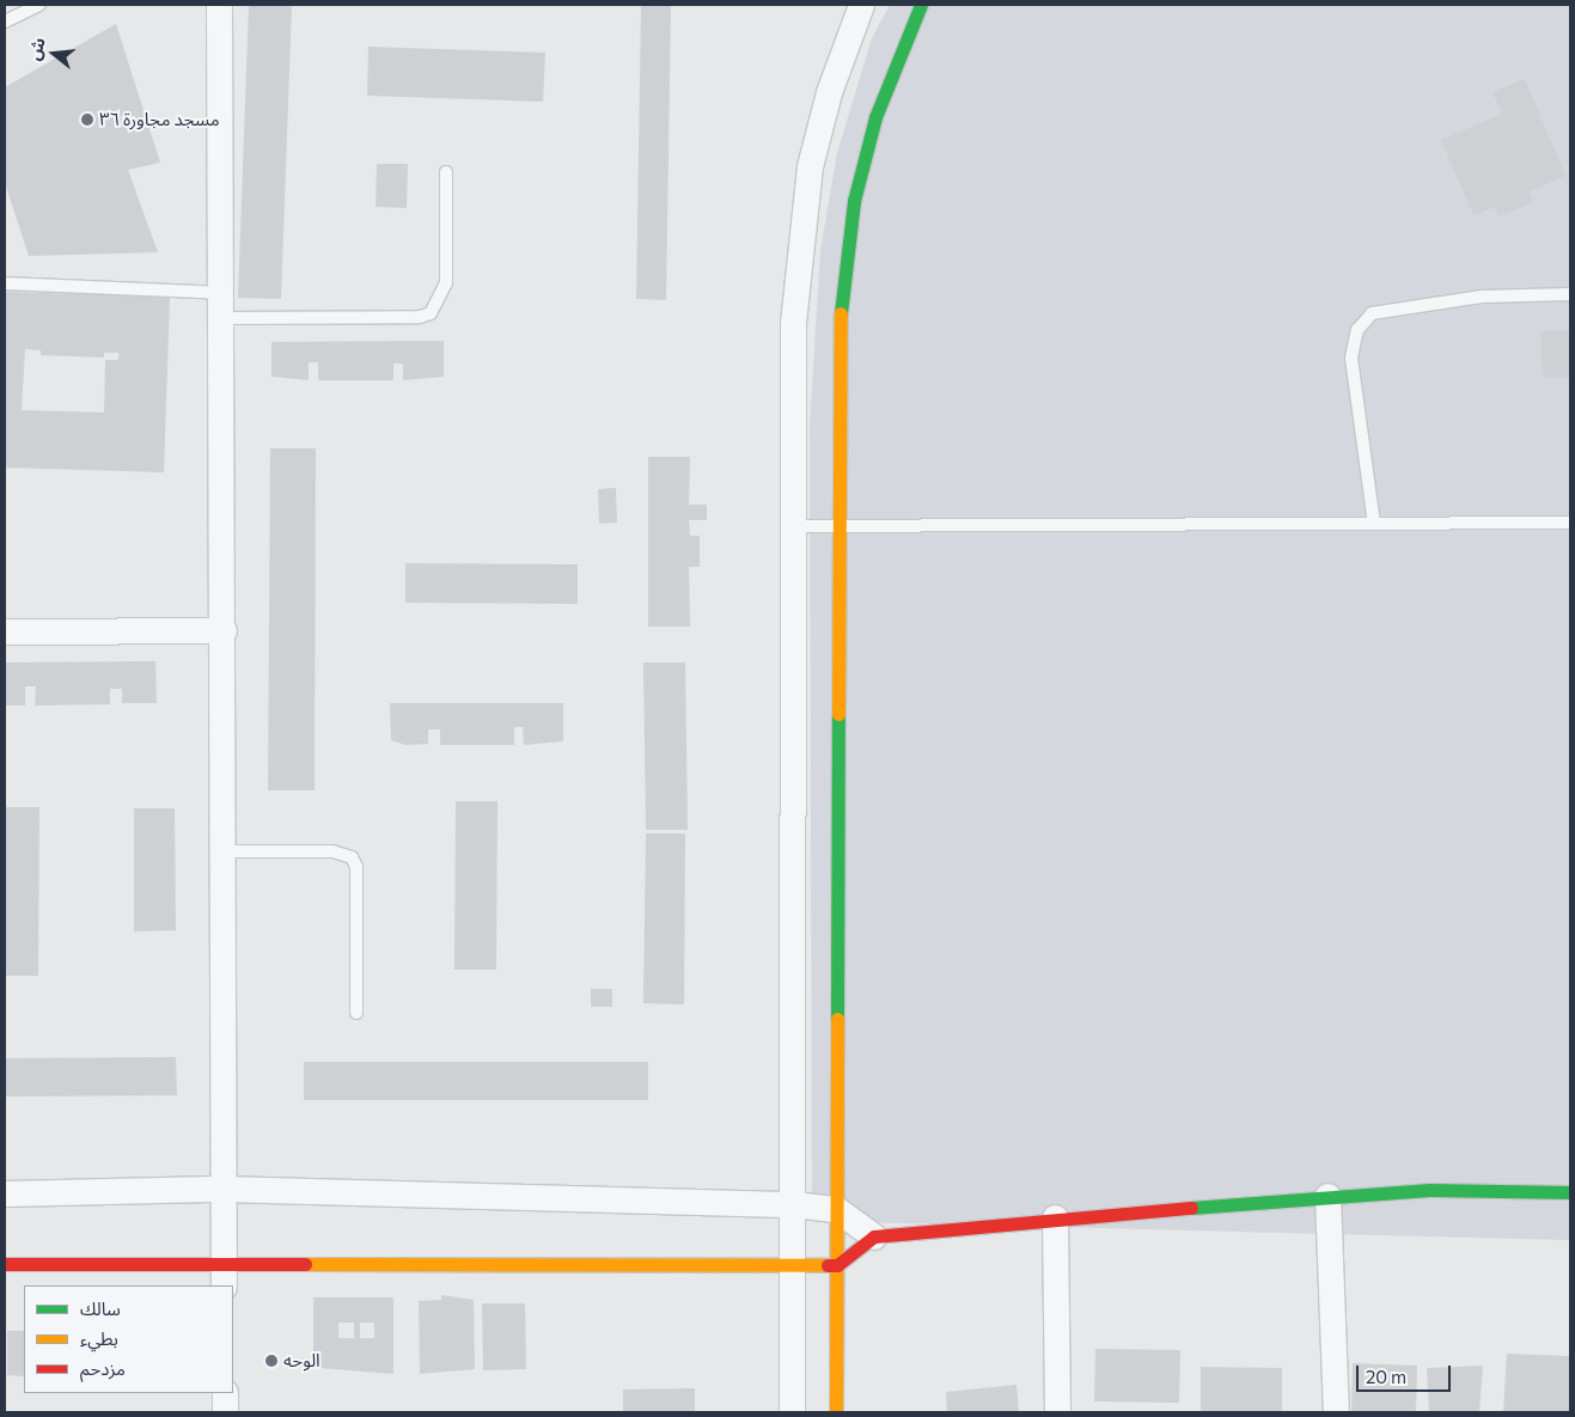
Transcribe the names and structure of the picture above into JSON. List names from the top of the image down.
{
  "places": ["مسجد مجاورة ٣٦", "الوحه"],
  "legend": ["سالك", "بطيء", "مزدحم"],
  "scale_bar": "20 m",
  "north": "left"
}
